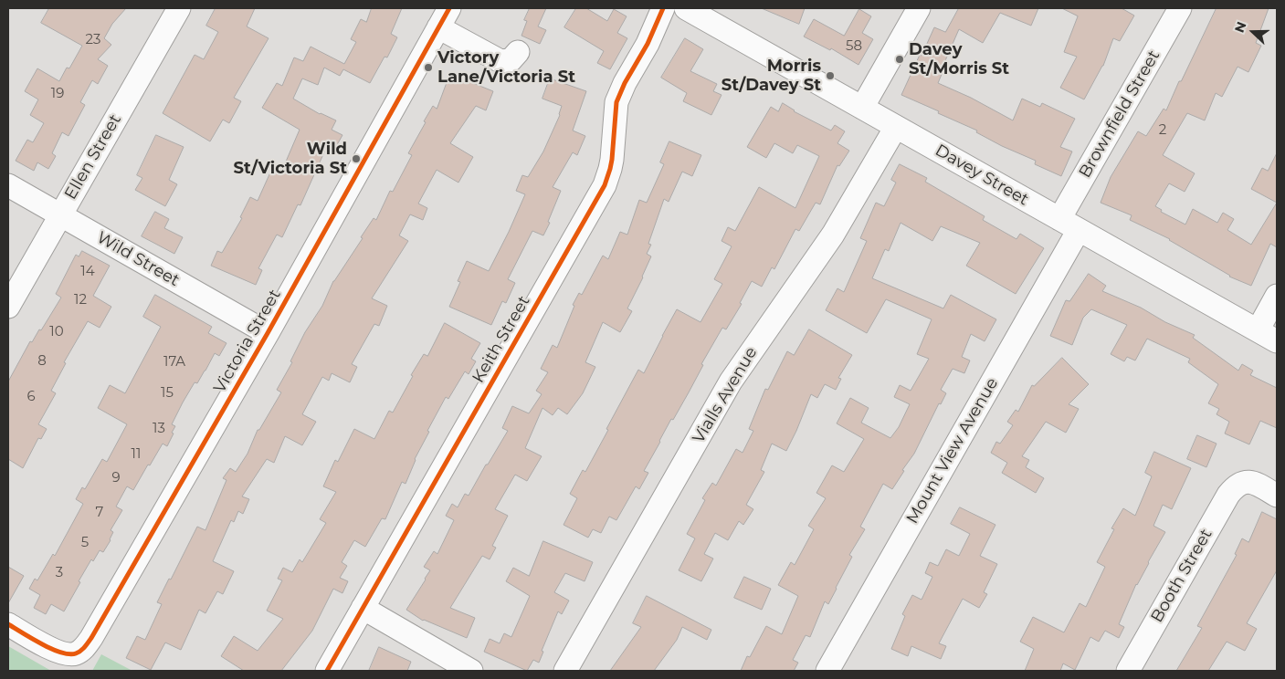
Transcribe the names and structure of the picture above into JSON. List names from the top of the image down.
{
  "streets": {
    "street": [
      "Brownfield Street",
      "Ellen Street",
      "Davey Street",
      "Wild Street",
      "Keith Street",
      "Victoria Street",
      "Vialls Avenue",
      "Mount View Avenue",
      "Booth Street"
    ]
  },
  "crossings": [
    ["Brownfield Street", "Davey Street"],
    ["Brownfield Street", "Mount View Avenue"],
    ["Ellen Street", "Wild Street"],
    ["Davey Street", "Vialls Avenue"],
    ["Davey Street", "Mount View Avenue"],
    ["Wild Street", "Victoria Street"]
  ],
  "places": [
    "Davey St/Morris St",
    "Victory Lane/Victoria St",
    "Morris St/Davey St",
    "Wild St/Victoria St"
  ],
  "house_numbers": [
    "23",
    "58",
    "19",
    "2",
    "14",
    "12",
    "10",
    "8",
    "17A",
    "15",
    "6",
    "13",
    "11",
    "9",
    "7",
    "5",
    "3"
  ],
  "north": "left"
}
